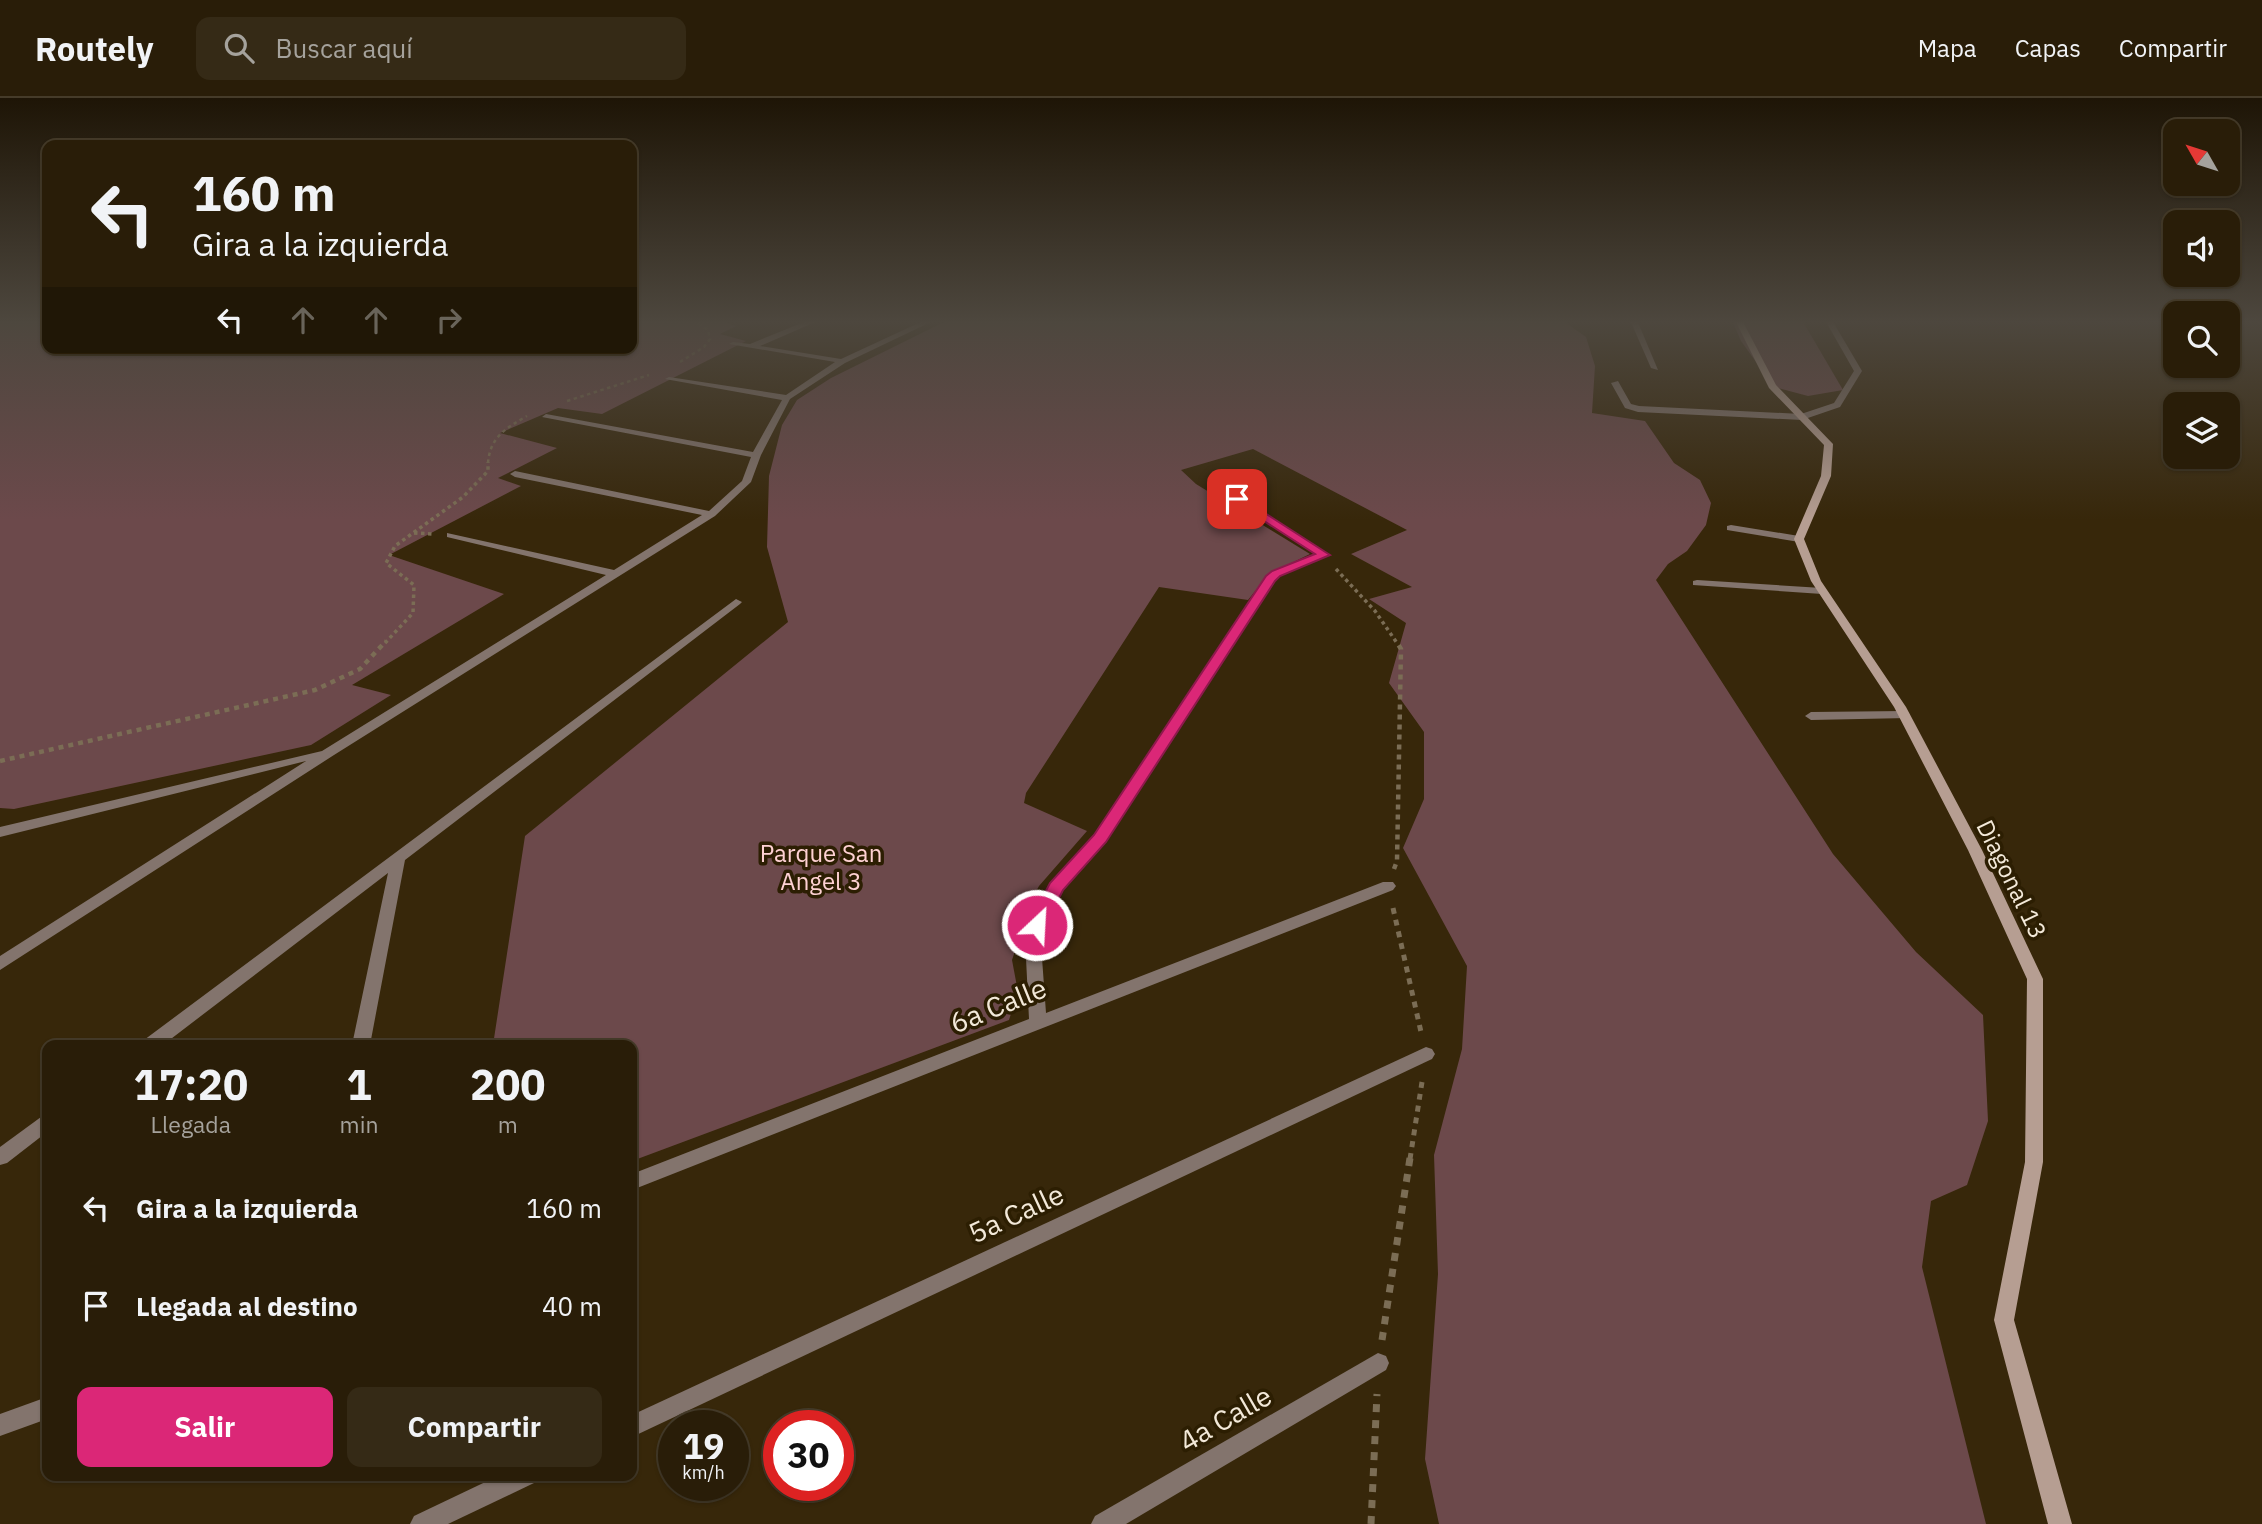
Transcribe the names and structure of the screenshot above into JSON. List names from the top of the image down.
{
  "streets": {
    "street": [
      "Diagonal 13",
      "6a Calle",
      "5a Calle",
      "4a Calle"
    ]
  },
  "parks": ["Parque San Angel 3"],
  "north": "top left",
  "page": {
    "header": "Routely",
    "search": "Buscar aquí",
    "nav": ["Mapa", "Capas", "Compartir"],
    "turn": ["160 m", "Gira a la izquierda"],
    "eta": [
      "17:20",
      "Llegada",
      "1",
      "min",
      "200",
      "m"
    ],
    "list": [
      {
        "name": "Gira a la izquierda",
        "value": "160 m"
      },
      {
        "name": "Llegada al destino",
        "value": "40 m"
      }
    ],
    "buttons": ["Salir", "Compartir"],
    "speed": "19 km/h",
    "limit": "30"
  }
}
